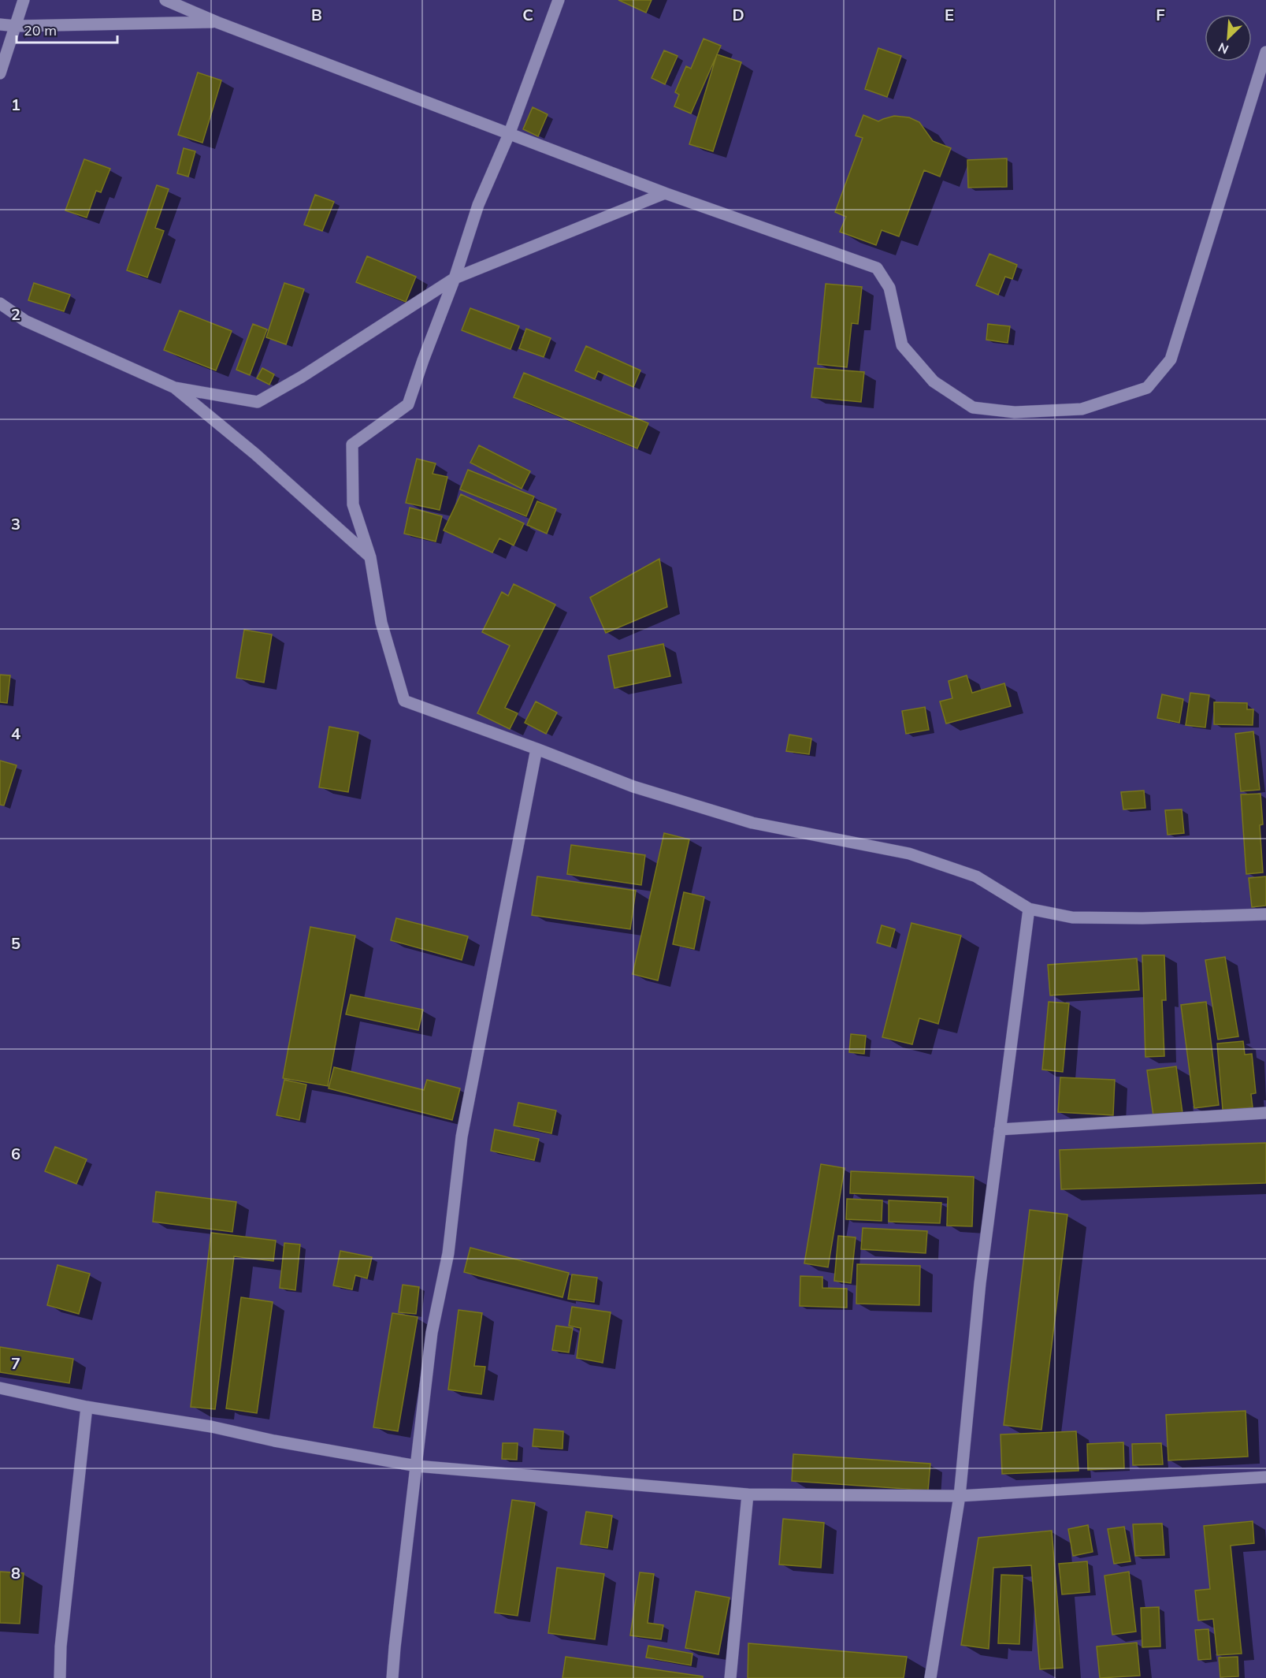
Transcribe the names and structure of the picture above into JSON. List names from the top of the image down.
{
  "scale_bar": "20 m",
  "north": "bottom left",
  "grid": {
    "columns": [
      "B",
      "C",
      "D",
      "E",
      "F"
    ],
    "rows": [
      "1",
      "2",
      "3",
      "4",
      "5",
      "6",
      "7",
      "8"
    ]
  }
}
